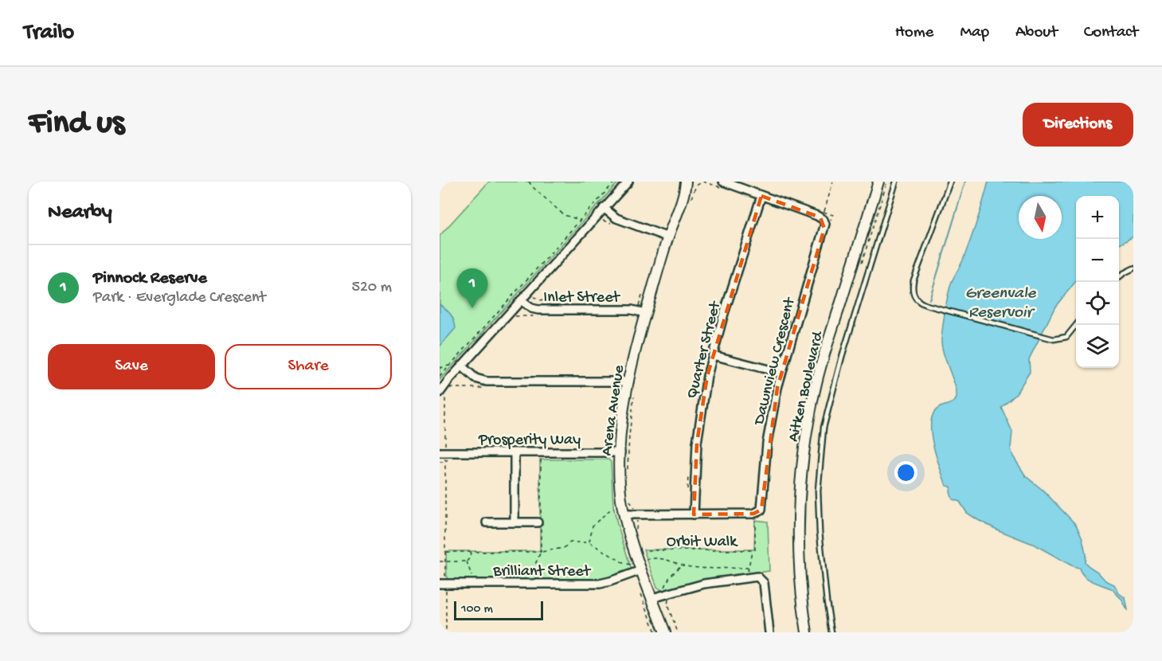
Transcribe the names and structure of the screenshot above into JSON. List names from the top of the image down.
{
  "streets": {
    "street": [
      "Inlet Street",
      "Quarter Street",
      "Dawnview Crescent",
      "Aitken Boulevard",
      "Arena Avenue",
      "Prosperity Way",
      "Brilliant Street"
    ],
    "path": ["Orbit Walk"]
  },
  "crossings": [
    ["Inlet Street", "Arena Avenue"],
    ["Quarter Street", "Dawnview Crescent"],
    ["Dawnview Crescent", "Arena Avenue"],
    ["Arena Avenue", "Prosperity Way"],
    ["Arena Avenue", "Brilliant Street"]
  ],
  "water": ["Greenvale Reservoir"],
  "scale_bar": "100 m",
  "north": "bottom",
  "page": {
    "header": "Trailo",
    "nav": [
      "Home",
      "Map",
      "About",
      "Contact"
    ],
    "buttons": [
      "Directions",
      ["Save", "Share"]
    ],
    "title": "Find us",
    "heading": "Nearby",
    "map_buttons": ["+", "−"],
    "list": [
      {
        "mark": "1",
        "name": "Pinnock Reserve",
        "note": "Park · Everglade Crescent",
        "value": "520 m"
      }
    ],
    "pins": "1",
    "scale": "100 m"
  }
}
